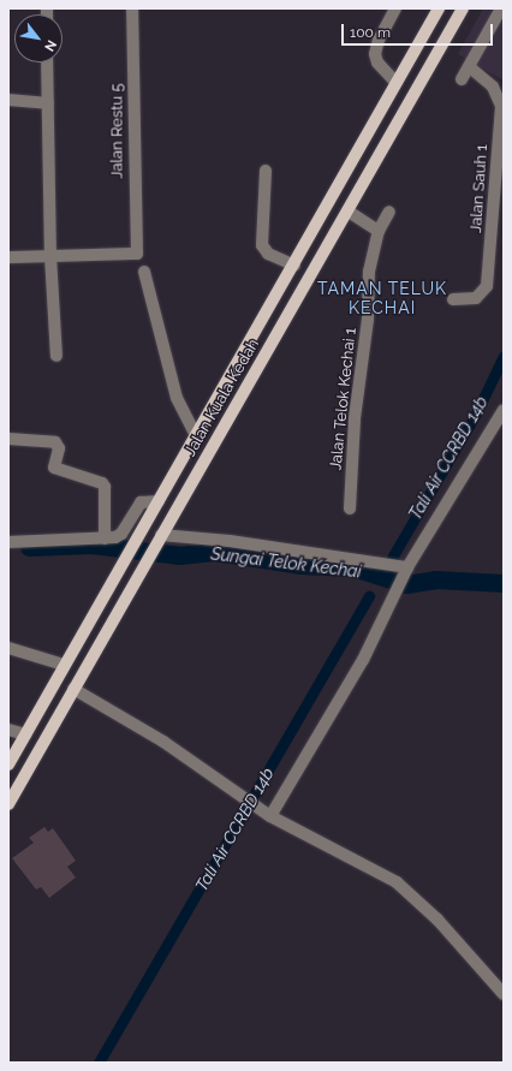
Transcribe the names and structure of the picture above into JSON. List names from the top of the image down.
{
  "streets": {
    "main road": ["Jalan Kuala Kedah"],
    "street": ["Jalan Restu 5", "Jalan Sauh 1", "Jalan Telok Kechai 1"]
  },
  "districts": ["TAMAN TELUK KECHAI"],
  "water": ["Tali Air CCRBD 14b", "Sungai Telok Kechai"],
  "scale_bar": "100 m",
  "north": "bottom right"
}
